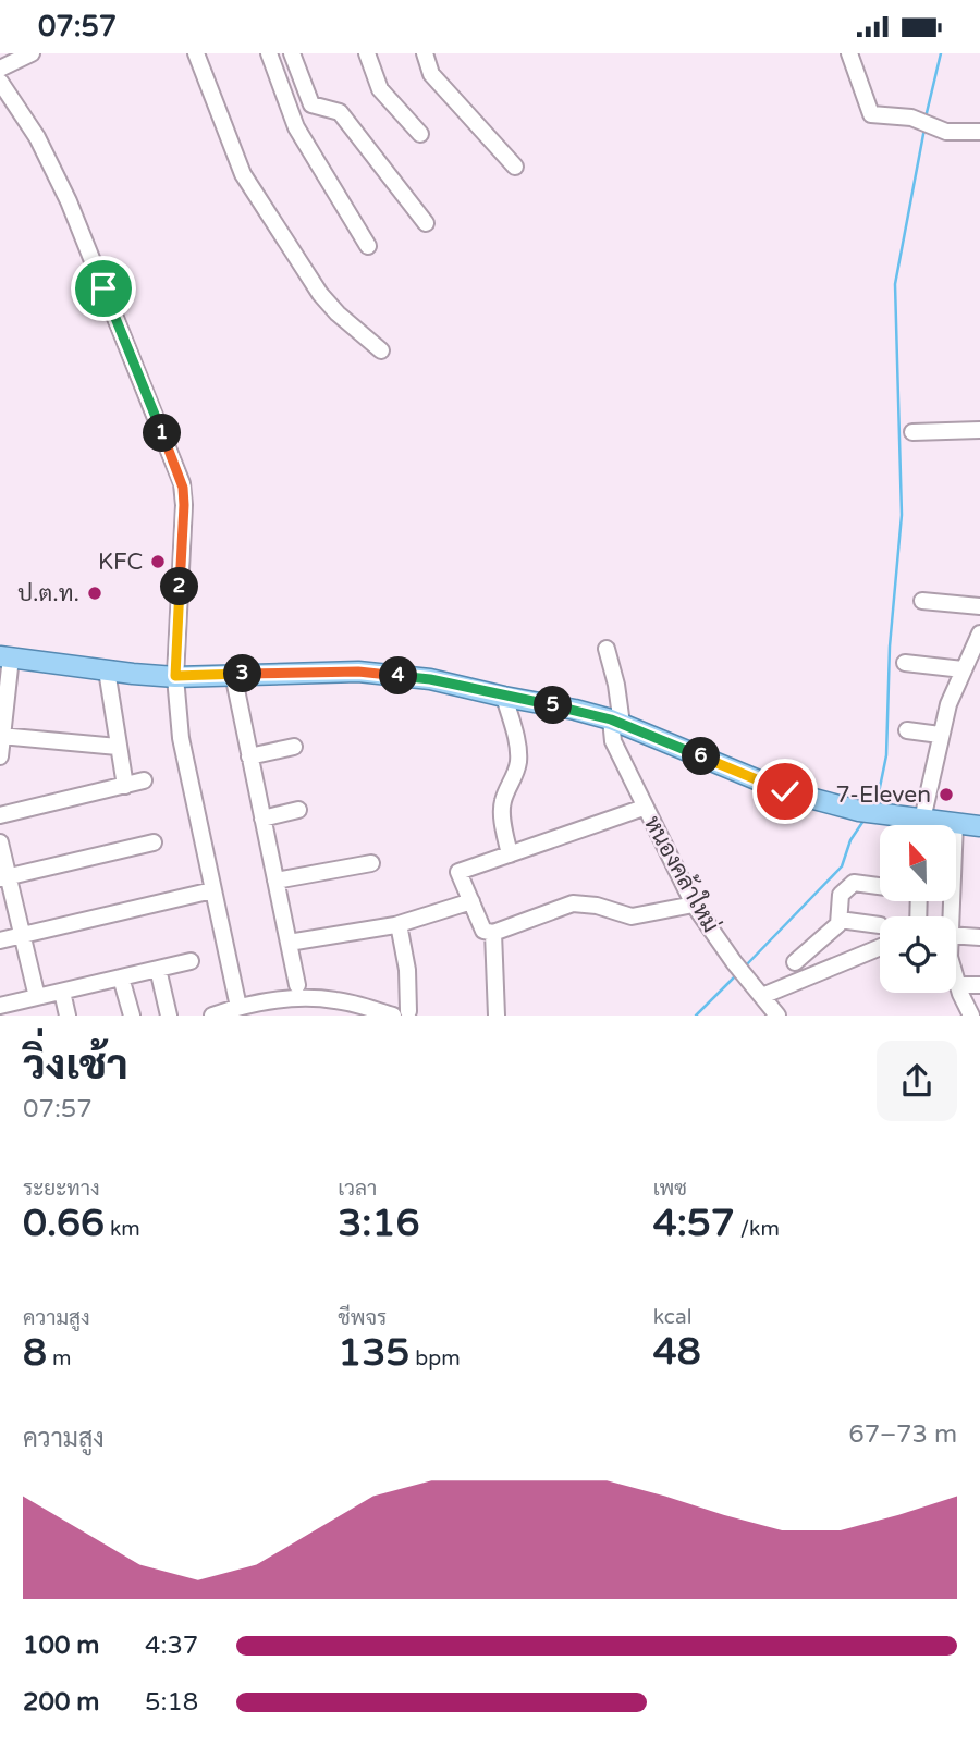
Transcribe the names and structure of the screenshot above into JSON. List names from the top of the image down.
{
  "streets": {
    "street": ["หนองคล้าใหม่"]
  },
  "places": ["KFC", "ป.ต.ท.", "7-Eleven"],
  "north": "top",
  "page": {
    "status": "07:57",
    "pins": [
      "1",
      "2",
      "3",
      "4",
      "5",
      "6"
    ],
    "heading": ["วิ่งเช้า", "07:57"],
    "stats": [
      ["ระยะทาง", "0.66 km"],
      ["เวลา", "3:16"],
      ["เพซ", "4:57 /km"],
      ["ความสูง", "8 m"],
      ["ชีพจร", "135 bpm"],
      ["kcal", "48"]
    ],
    "chart": ["ความสูง", "67–73 m"],
    "list": [
      {
        "name": "100 m",
        "note": "4:37"
      },
      {
        "name": "200 m",
        "note": "5:18"
      }
    ]
  }
}
